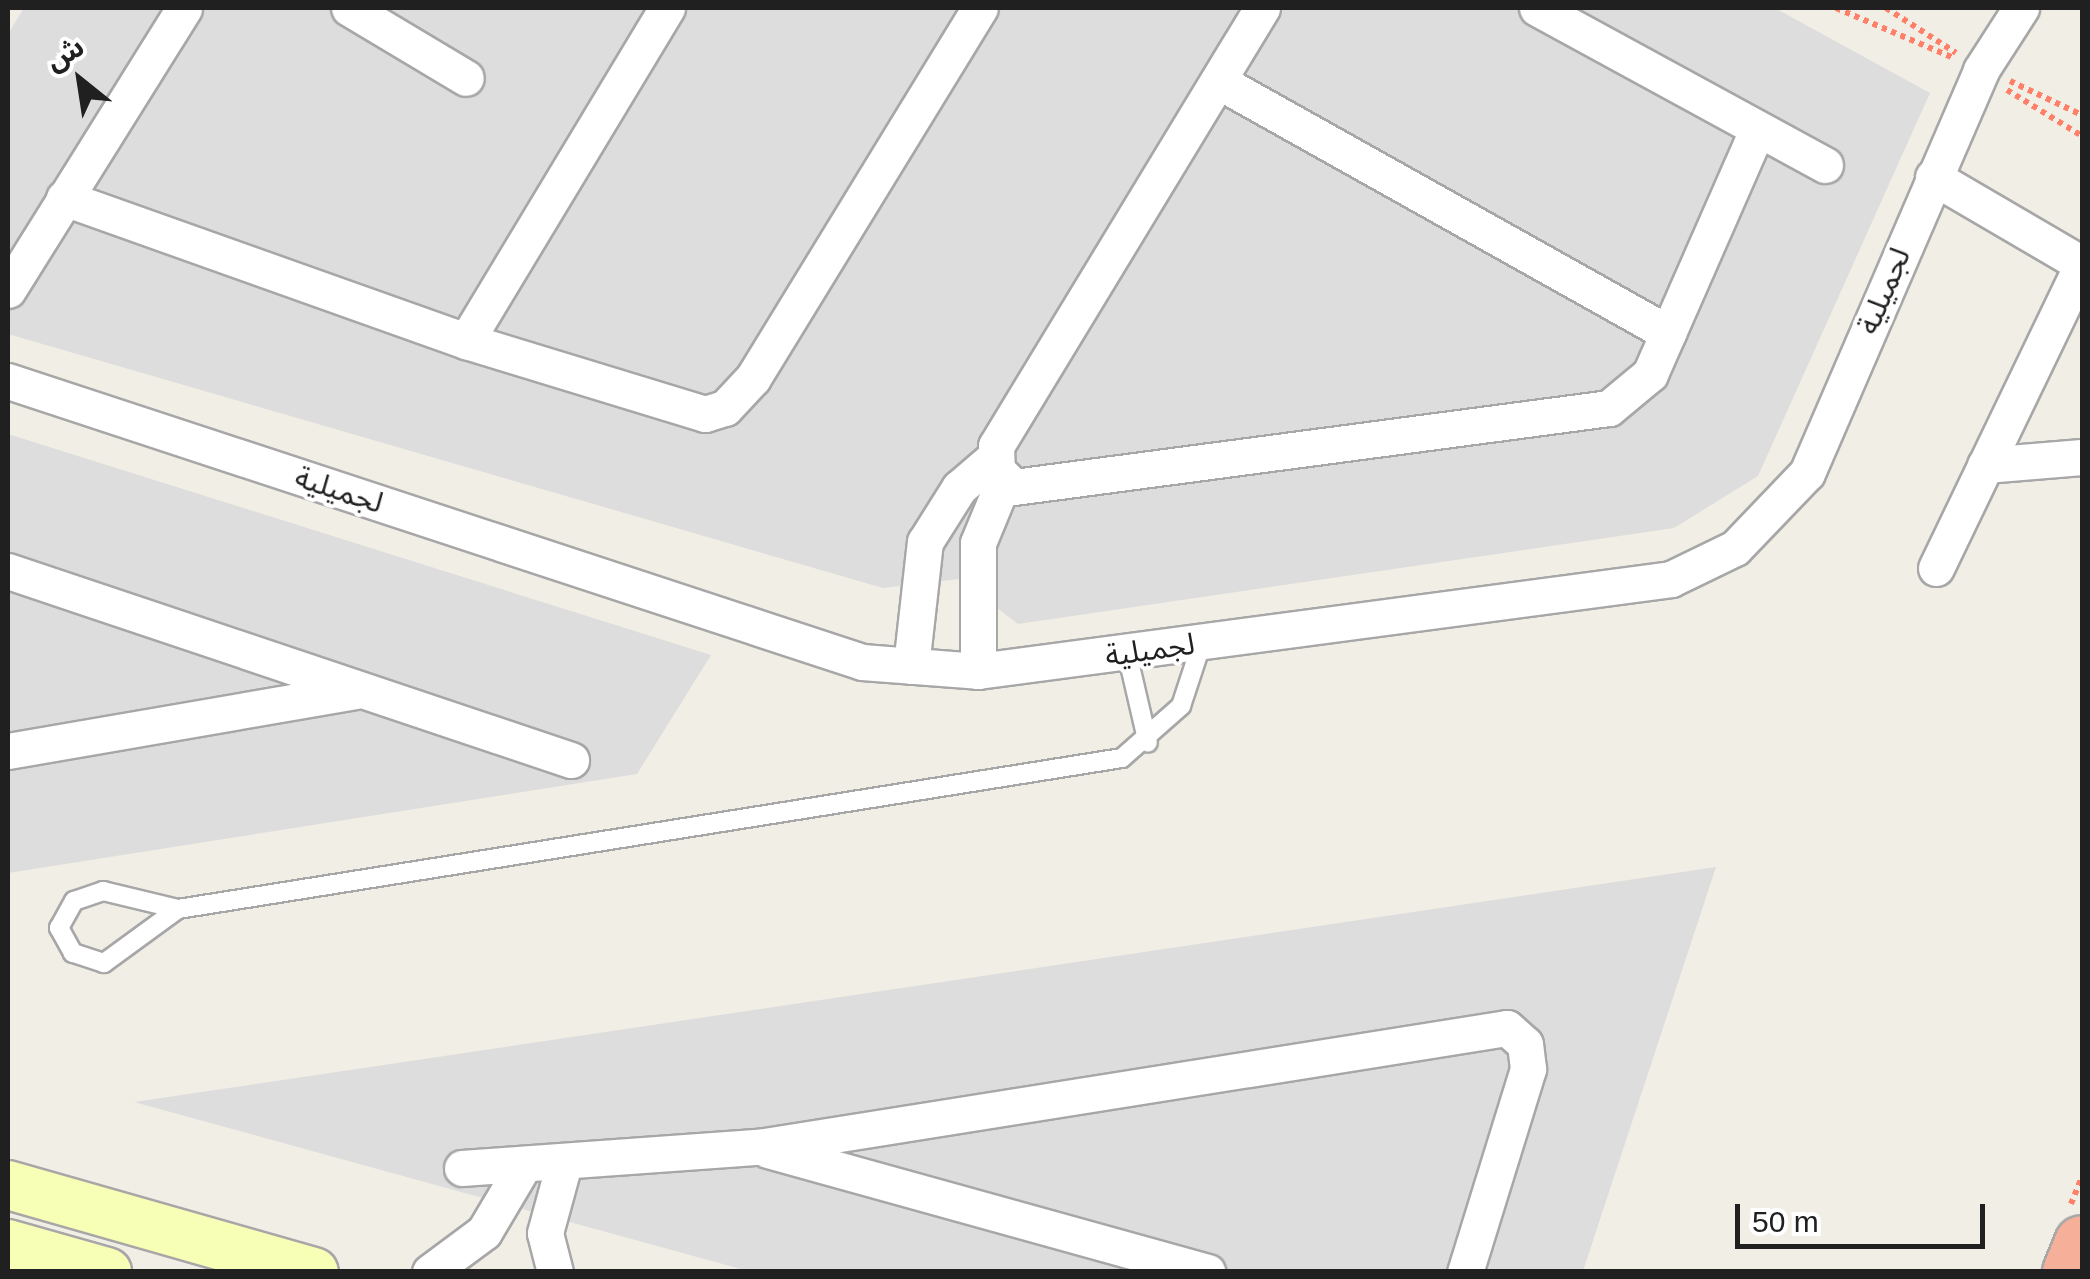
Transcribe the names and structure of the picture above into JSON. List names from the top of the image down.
{
  "streets": {
    "street": ["لجميلية"]
  },
  "scale_bar": "50 m",
  "north": "top left"
}
